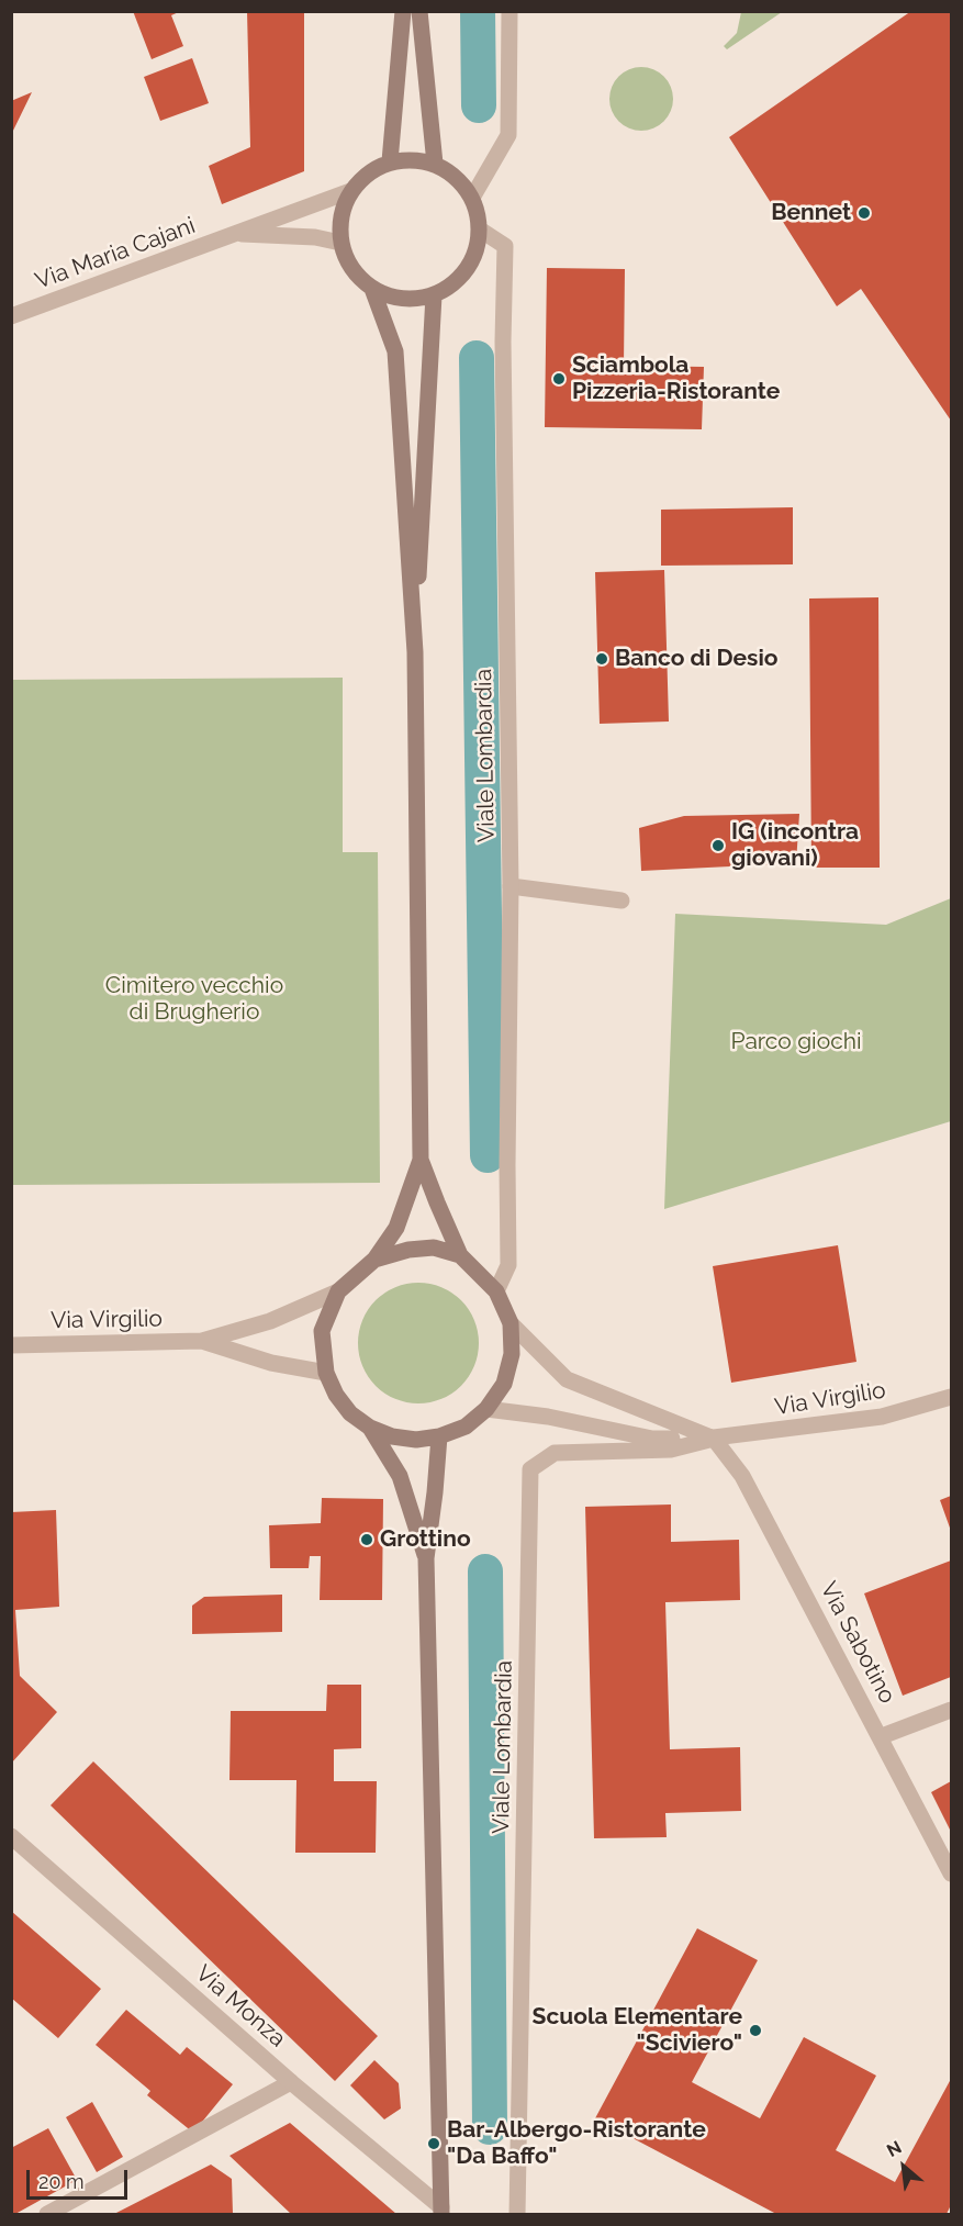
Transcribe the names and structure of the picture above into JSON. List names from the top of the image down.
{
  "streets": {
    "street": [
      "Via Maria Cajani",
      "Viale Lombardia",
      "Via Virgilio",
      "Via Sabotino",
      "Via Monza"
    ]
  },
  "crossings": [
    ["Via Maria Cajani", "Viale Lombardia"],
    ["Viale Lombardia", "Via Virgilio"],
    ["Viale Lombardia", "Via Sabotino"],
    ["Via Virgilio", "Via Sabotino"]
  ],
  "parks": ["Cimitero vecchio di Brugherio", "Parco giochi"],
  "places": [
    "Bennet",
    "Sciambola Pizzeria-Ristorante",
    "Banco di Desio",
    "IG (incontra giovani)",
    "Grottino",
    "Scuola Elementare \"Sciviero\"",
    "Bar-Albergo-Ristorante \"Da Baffo\""
  ],
  "scale_bar": "20 m",
  "north": "top left"
}
